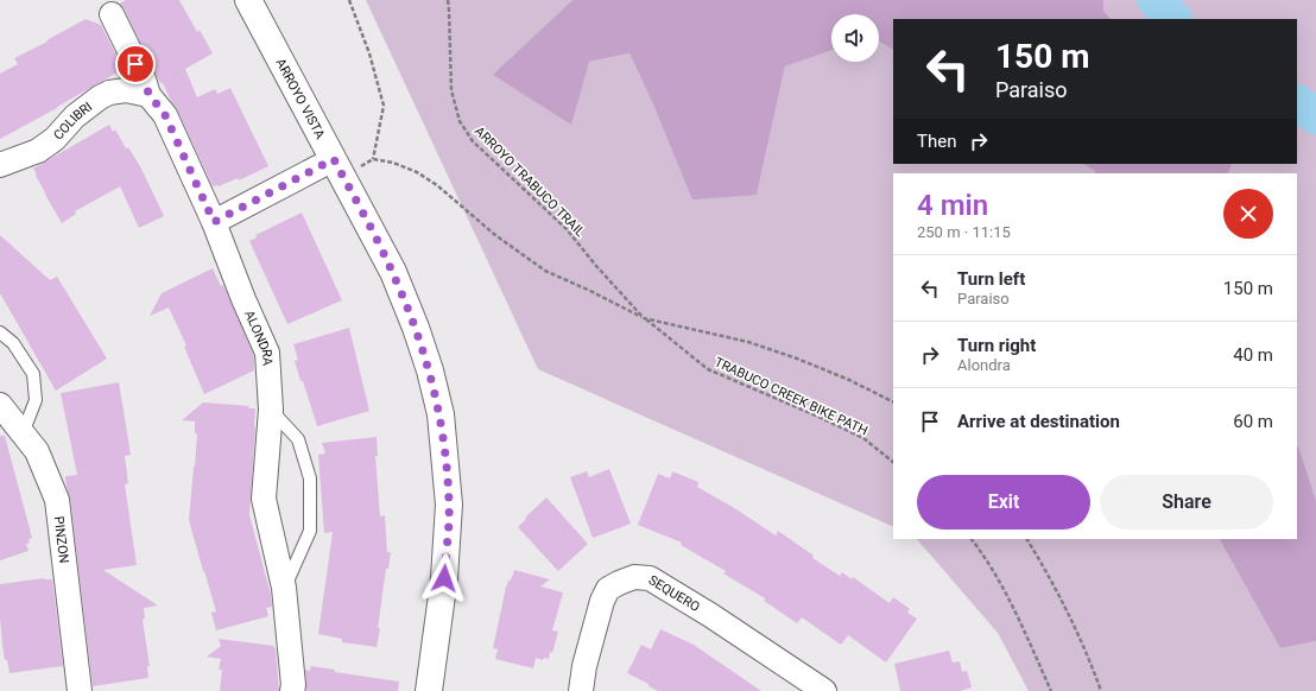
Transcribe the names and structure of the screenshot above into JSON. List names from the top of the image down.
{
  "streets": {
    "street": [
      "ARROYO VISTA",
      "COLIBRI",
      "ALONDRA",
      "PINZON",
      "SEQUERO"
    ],
    "path": ["ARROYO TRABUCO TRAIL", "TRABUCO CREEK BIKE PATH"]
  },
  "crossings": [
    ["COLIBRI", "ALONDRA"],
    ["ARROYO TRABUCO TRAIL", "TRABUCO CREEK BIKE PATH"]
  ],
  "page": {
    "turn": ["150 m", "Paraiso"],
    "then": "Then",
    "heading": ["4 min", "250 m · 11:15"],
    "list": [
      {
        "name": "Turn left",
        "note": "Paraiso",
        "value": "150 m"
      },
      {
        "name": "Turn right",
        "note": "Alondra",
        "value": "40 m"
      },
      {
        "name": "Arrive at destination",
        "value": "60 m"
      }
    ],
    "buttons": ["Exit", "Share"]
  }
}
